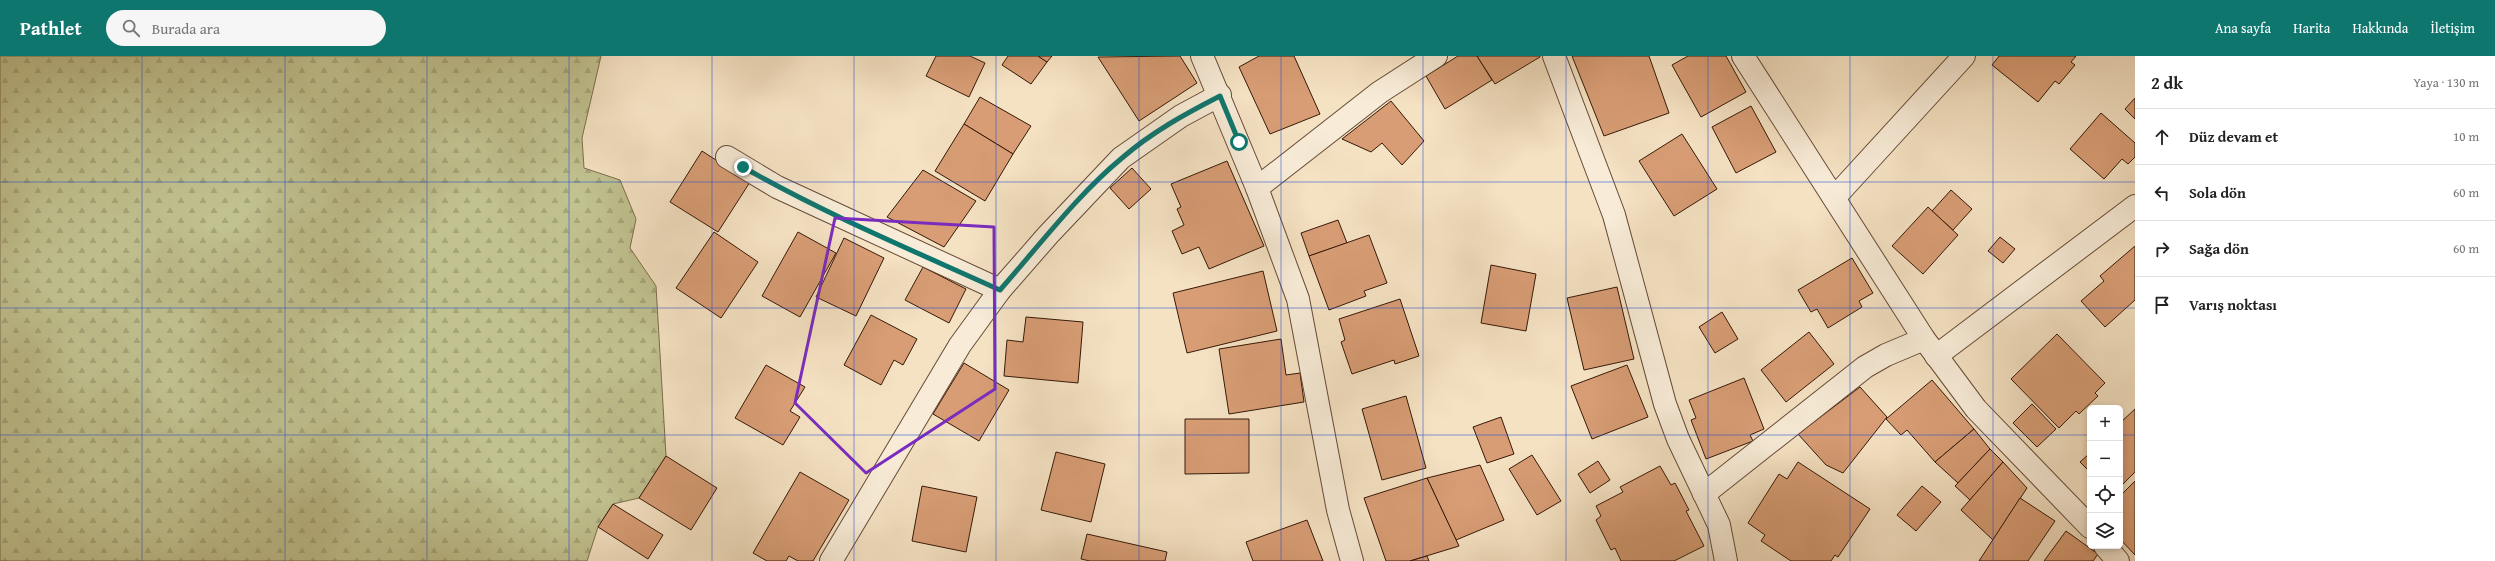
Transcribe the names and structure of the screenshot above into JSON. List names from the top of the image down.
{
  "page": {
    "header": "Pathlet",
    "search": "Burada ara",
    "nav": [
      "Ana sayfa",
      "Harita",
      "Hakkında",
      "İletişim"
    ],
    "heading": ["2 dk", "Yaya · 130 m"],
    "list": [
      ["Düz devam et", "10 m"],
      ["Sola dön", "60 m"],
      ["Sağa dön", "60 m"],
      "Varış noktası"
    ],
    "map_buttons": ["+", "−"]
  }
}
